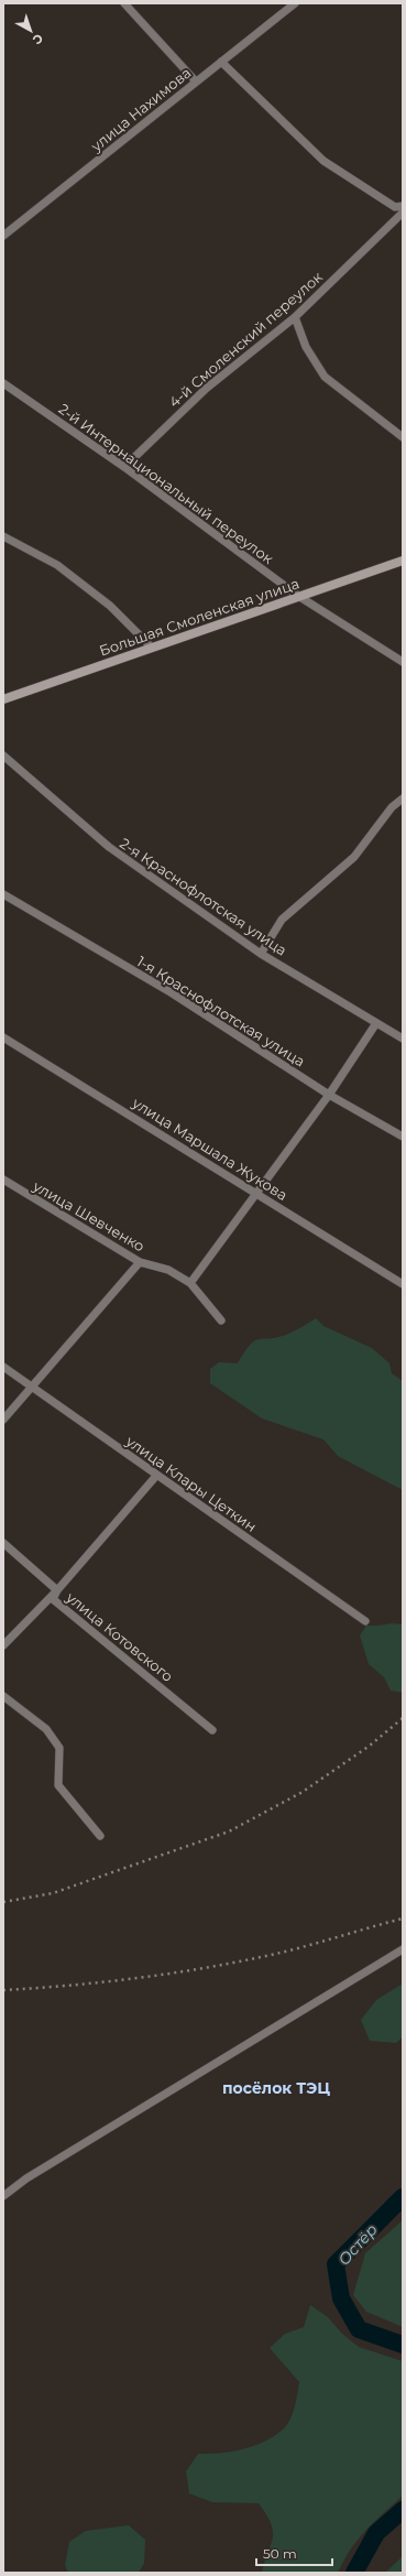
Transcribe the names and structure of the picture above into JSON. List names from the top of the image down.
{
  "streets": {
    "main road": ["Большая Смоленская улица"],
    "street": [
      "улица Нахимова",
      "4-й Смоленский переулок",
      "2-й Интернациональный переулок",
      "2-я Краснофлотская улица",
      "1-я Краснофлотская улица",
      "улица Маршала Жукова",
      "улица Шевченко",
      "улица Клары Цеткин",
      "улица Котовского"
    ]
  },
  "crossings": [
    ["4-й Смоленский переулок", "2-й Интернациональный переулок"],
    ["2-й Интернациональный переулок", "Большая Смоленская улица"]
  ],
  "districts": ["посёлок ТЭЦ"],
  "water": ["Остёр"],
  "scale_bar": "50 m",
  "north": "bottom right"
}
